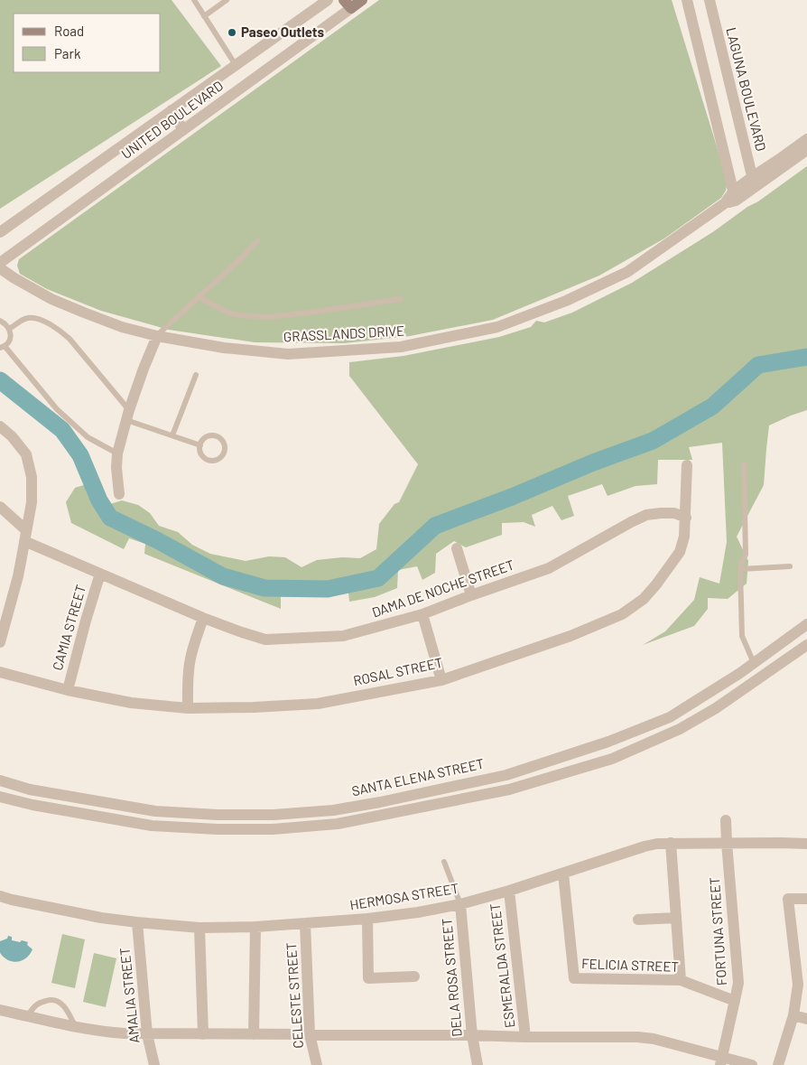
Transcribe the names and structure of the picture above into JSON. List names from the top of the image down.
{
  "streets": {
    "main road": ["UNITED BOULEVARD"],
    "street": [
      "LAGUNA BOULEVARD",
      "GRASSLANDS DRIVE",
      "DAMA DE NOCHE STREET",
      "CAMIA STREET",
      "ROSAL STREET",
      "SANTA ELENA STREET",
      "HERMOSA STREET",
      "FORTUNA STREET",
      "ESMERALDA STREET",
      "FELICIA STREET",
      "DELA ROSA STREET",
      "AMALIA STREET",
      "CELESTE STREET"
    ]
  },
  "crossings": [
    ["LAGUNA BOULEVARD", "GRASSLANDS DRIVE"],
    ["DAMA DE NOCHE STREET", "CAMIA STREET"],
    ["DAMA DE NOCHE STREET", "ROSAL STREET"],
    ["CAMIA STREET", "ROSAL STREET"],
    ["HERMOSA STREET", "FORTUNA STREET"],
    ["HERMOSA STREET", "ESMERALDA STREET"],
    ["HERMOSA STREET", "FELICIA STREET"],
    ["HERMOSA STREET", "DELA ROSA STREET"],
    ["HERMOSA STREET", "AMALIA STREET"],
    ["HERMOSA STREET", "CELESTE STREET"],
    ["FORTUNA STREET", "FELICIA STREET"]
  ],
  "places": ["Paseo Outlets"],
  "legend": ["Road", "Park"]
}
